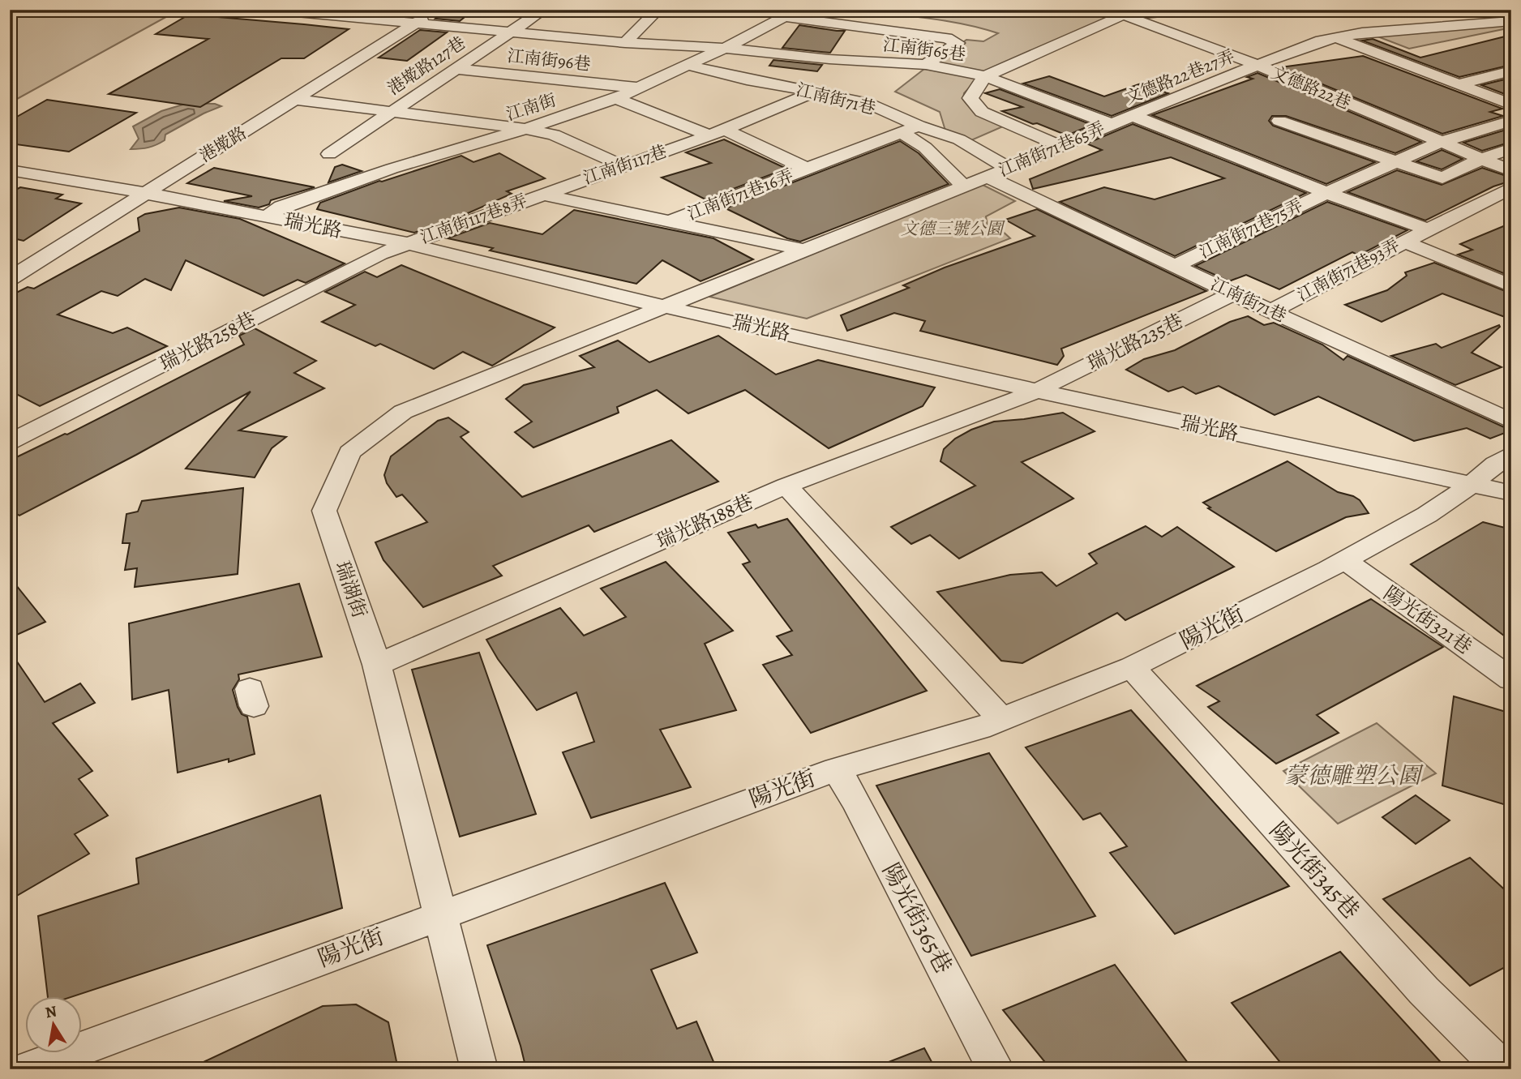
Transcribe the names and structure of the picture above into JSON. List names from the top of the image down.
{
  "streets": {
    "street": [
      "江南街65巷",
      "江南街96巷",
      "港墘路127巷",
      "文德路22巷27弄",
      "文德路22巷",
      "江南街71巷",
      "江南街",
      "港墘路",
      "江南街71巷65弄",
      "江南街117巷",
      "江南街71巷16弄",
      "江南街117巷8弄",
      "瑞光路",
      "江南街71巷75弄",
      "江南街71巷93弄",
      "瑞光路258巷",
      "瑞光路235巷",
      "瑞光路188巷",
      "瑞湖街",
      "陽光街321巷",
      "陽光街",
      "陽光街345巷",
      "陽光街365巷"
    ]
  },
  "crossings": [
    ["江南街65巷", "港墘路127巷"],
    ["江南街65巷", "文德路22巷27弄"],
    ["江南街65巷", "江南街"],
    ["江南街65巷", "江南街71巷65弄"],
    ["江南街96巷", "港墘路127巷"],
    ["江南街96巷", "江南街"],
    ["港墘路127巷", "江南街"],
    ["港墘路127巷", "港墘路"],
    ["文德路22巷27弄", "文德路22巷"],
    ["文德路22巷27弄", "江南街71巷65弄"],
    ["文德路22巷", "江南街71巷75弄"],
    ["江南街71巷", "江南街"],
    ["江南街71巷", "江南街71巷65弄"],
    ["江南街71巷", "江南街117巷"],
    ["江南街71巷", "江南街71巷16弄"],
    ["江南街71巷", "江南街71巷75弄"],
    ["江南街71巷", "江南街71巷93弄"],
    ["江南街71巷", "瑞光路235巷"],
    ["江南街", "瑞光路"],
    ["港墘路", "瑞光路"],
    ["江南街117巷", "江南街71巷16弄"],
    ["江南街117巷", "江南街117巷8弄"],
    ["江南街71巷16弄", "江南街117巷8弄"],
    ["江南街117巷8弄", "瑞光路"],
    ["江南街117巷8弄", "瑞光路258巷"],
    ["瑞光路", "瑞光路258巷"],
    ["瑞光路", "瑞光路235巷"],
    ["瑞光路", "瑞光路188巷"],
    ["瑞光路", "瑞湖街"],
    ["瑞光路", "陽光街"],
    ["瑞光路235巷", "瑞光路188巷"],
    ["瑞光路188巷", "瑞湖街"],
    ["瑞湖街", "陽光街"],
    ["陽光街321巷", "陽光街"],
    ["陽光街", "陽光街345巷"],
    ["陽光街", "陽光街365巷"]
  ],
  "parks": ["文德三號公園", "蒙德雕塑公園"],
  "north": "top"
}
